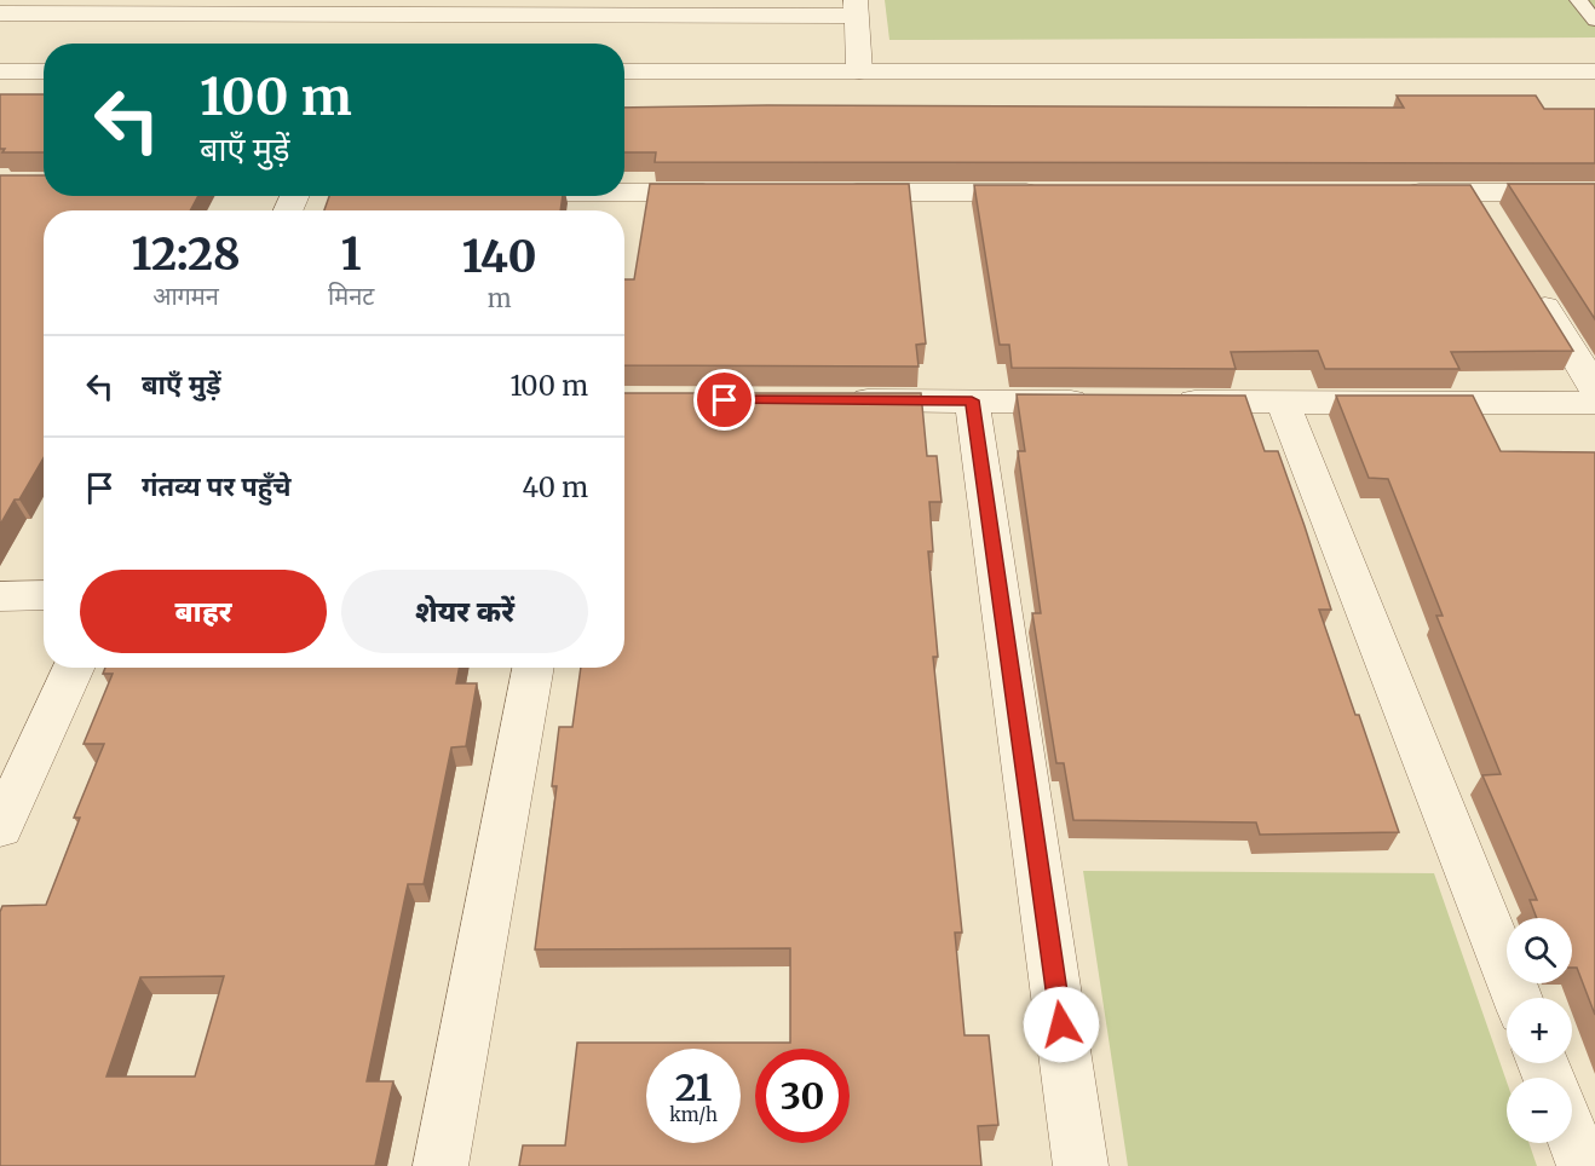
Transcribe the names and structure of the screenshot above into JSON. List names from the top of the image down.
{
  "page": {
    "turn": ["100 m", "बाएँ मुड़ें"],
    "eta": [
      "12:28",
      "आगमन",
      "1",
      "मिनट",
      "140",
      "m"
    ],
    "list": [
      {
        "name": "बाएँ मुड़ें",
        "value": "100 m"
      },
      {
        "name": "गंतव्य पर पहुँचे",
        "value": "40 m"
      }
    ],
    "buttons": ["बाहर", "शेयर करें"],
    "map_buttons": ["+", "−"],
    "speed": "21 km/h",
    "limit": "30"
  }
}
